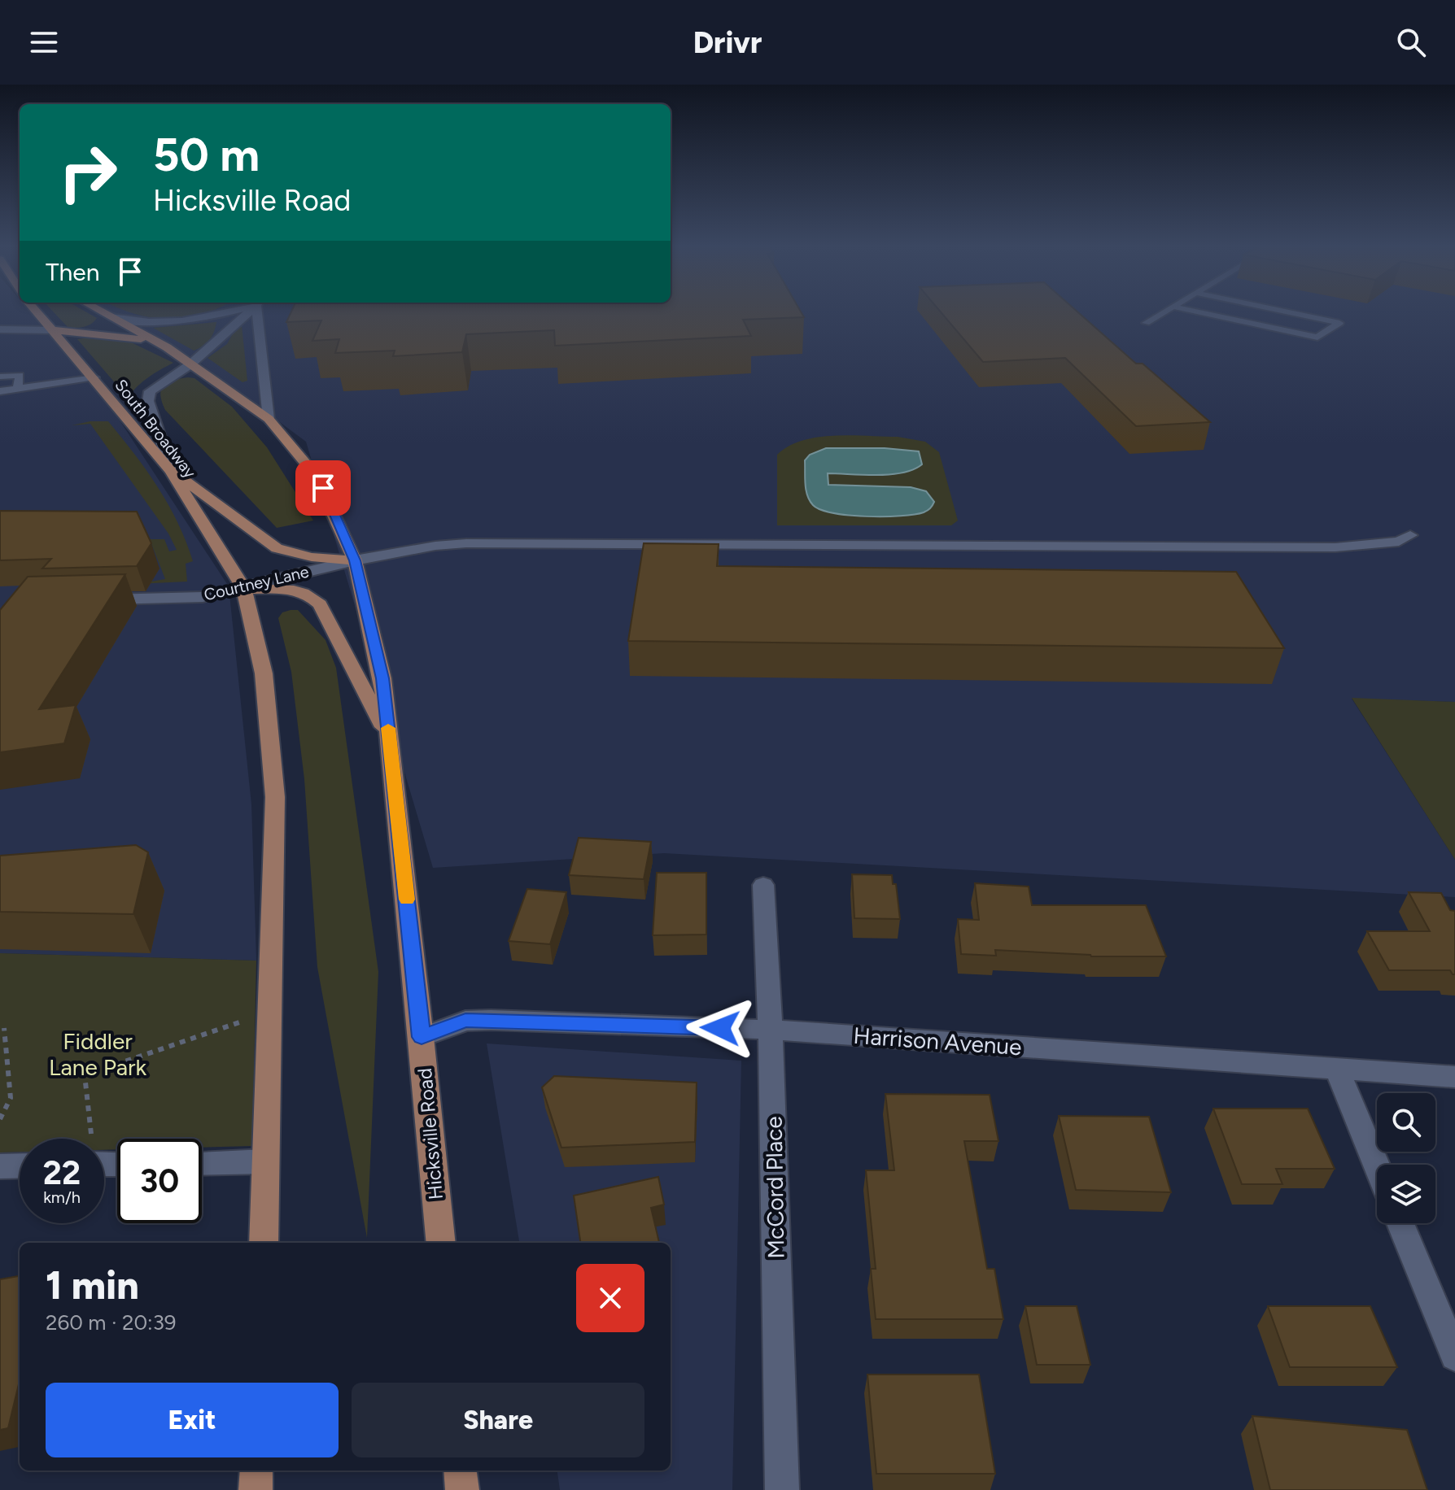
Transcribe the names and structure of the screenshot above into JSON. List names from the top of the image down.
{
  "streets": {
    "main road": ["South Broadway", "Hicksville Road"],
    "street": ["Courtney Lane", "Harrison Avenue", "McCord Place"]
  },
  "crossings": [
    ["South Broadway", "Courtney Lane"],
    ["Courtney Lane", "Hicksville Road"],
    ["Harrison Avenue", "Hicksville Road"],
    ["Harrison Avenue", "McCord Place"]
  ],
  "parks": ["Fiddler Lane Park"],
  "page": {
    "header": "Drivr",
    "turn": ["50 m", "Hicksville Road"],
    "then": "Then",
    "speed": "22 km/h",
    "limit": "30",
    "heading": ["1 min", "260 m · 20:39"],
    "buttons": ["Exit", "Share"]
  }
}
